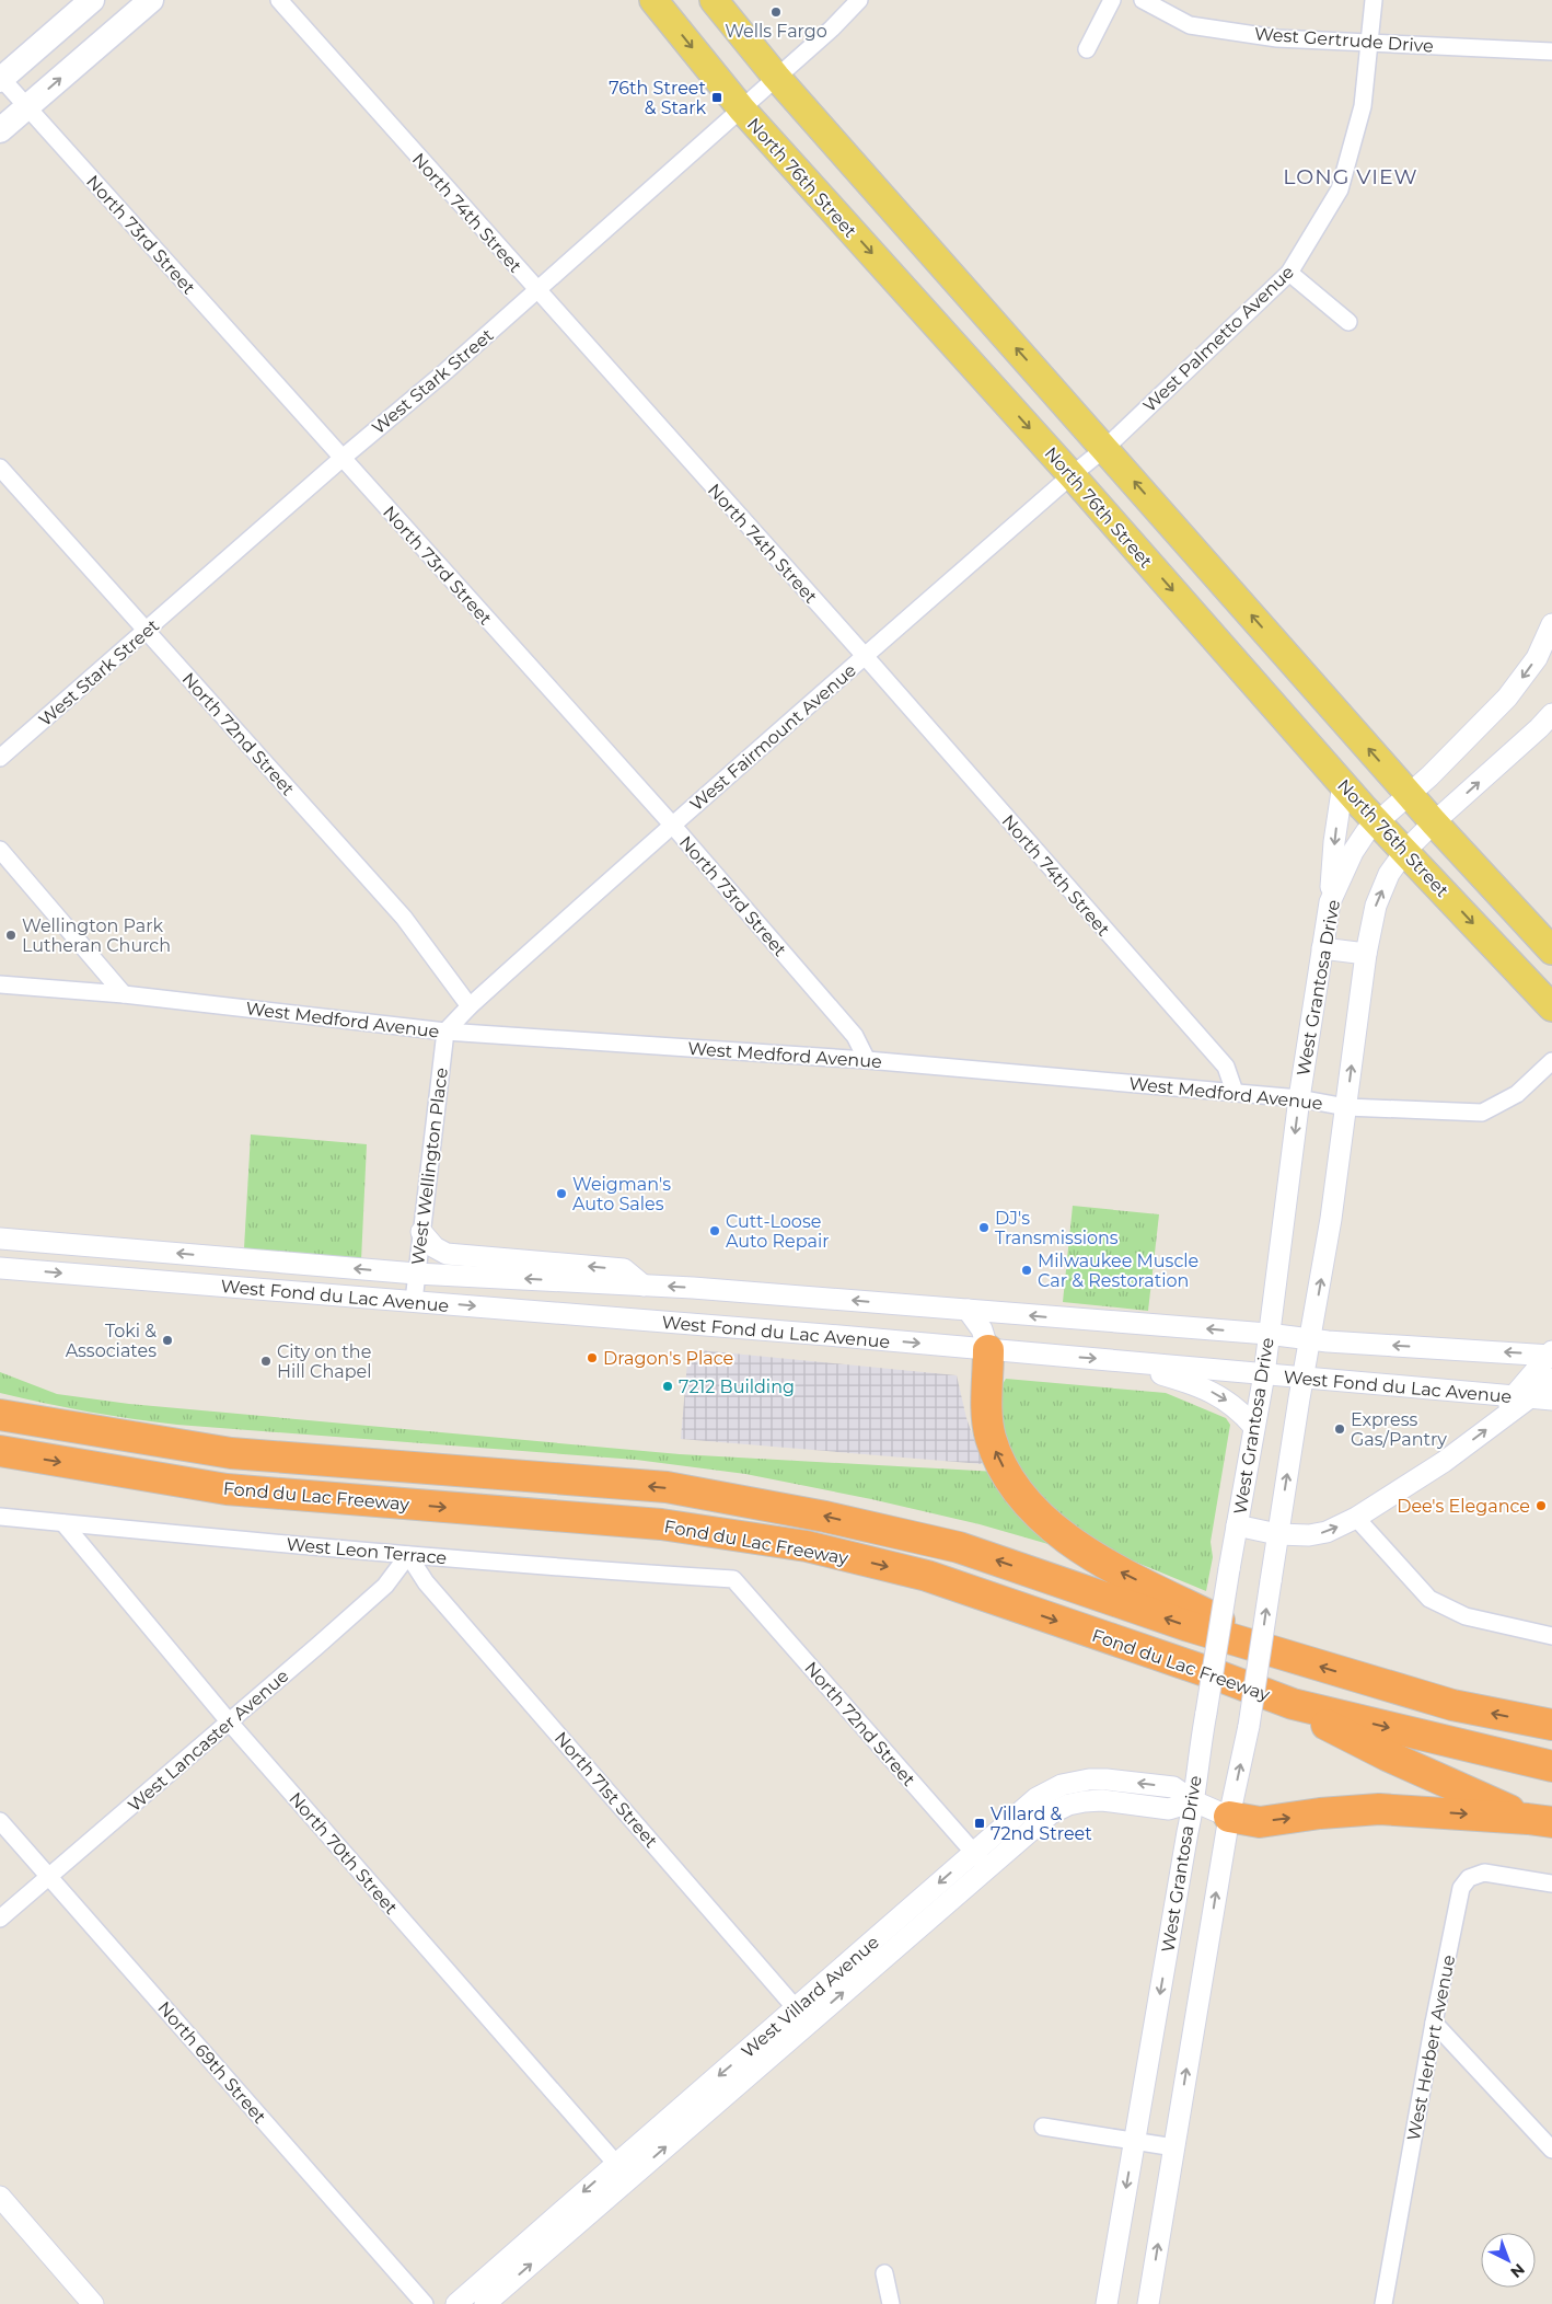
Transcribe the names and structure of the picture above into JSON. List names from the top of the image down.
{
  "streets": {
    "highway": ["Fond du Lac Freeway"],
    "main road": ["North 76th Street"],
    "street": [
      "West Gertrude Drive",
      "North 74th Street",
      "North 73rd Street",
      "West Palmetto Avenue",
      "West Stark Street",
      "North 72nd Street",
      "West Fairmount Avenue",
      "West Grantosa Drive",
      "West Medford Avenue",
      "West Wellington Place",
      "West Fond du Lac Avenue",
      "West Leon Terrace",
      "West Lancaster Avenue",
      "North 71st Street",
      "North 70th Street",
      "West Villard Avenue",
      "West Herbert Avenue",
      "North 69th Street"
    ]
  },
  "crossings": [
    ["West Gertrude Drive", "West Palmetto Avenue"],
    ["North 76th Street", "West Stark Street"],
    ["North 76th Street", "West Fairmount Avenue"],
    ["North 76th Street", "West Grantosa Drive"],
    ["North 74th Street", "West Stark Street"],
    ["North 74th Street", "West Fairmount Avenue"],
    ["North 74th Street", "West Medford Avenue"],
    ["North 73rd Street", "West Stark Street"],
    ["North 73rd Street", "West Fairmount Avenue"],
    ["North 73rd Street", "West Medford Avenue"],
    ["West Palmetto Avenue", "West Fairmount Avenue"],
    ["West Stark Street", "North 72nd Street"],
    ["North 72nd Street", "West Fairmount Avenue"],
    ["North 72nd Street", "West Leon Terrace"],
    ["North 72nd Street", "West Villard Avenue"],
    ["West Fairmount Avenue", "West Medford Avenue"],
    ["West Fairmount Avenue", "West Wellington Place"],
    ["West Grantosa Drive", "West Medford Avenue"],
    ["West Grantosa Drive", "West Fond du Lac Avenue"],
    ["West Grantosa Drive", "West Villard Avenue"],
    ["West Medford Avenue", "West Wellington Place"],
    ["West Wellington Place", "West Fond du Lac Avenue"],
    ["West Leon Terrace", "West Lancaster Avenue"],
    ["West Leon Terrace", "North 71st Street"],
    ["West Leon Terrace", "North 70th Street"],
    ["West Lancaster Avenue", "North 71st Street"],
    ["West Lancaster Avenue", "North 70th Street"],
    ["West Lancaster Avenue", "North 69th Street"],
    ["North 71st Street", "West Villard Avenue"],
    ["North 70th Street", "West Villard Avenue"]
  ],
  "districts": ["LONG VIEW"],
  "places": {
    "other": [
      "Wells Fargo",
      "Wellington Park Lutheran Church",
      "Weigman's Auto Sales",
      "DJ's Transmissions",
      "Cutt-Loose Auto Repair",
      "Milwaukee Muscle Car & Restoration",
      "Toki & Associates",
      "Dragon's Place",
      "City on the Hill Chapel",
      "7212 Building",
      "Express Gas/Pantry",
      "Dee's Elegance"
    ],
    "transit": ["76th Street & Stark", "Villard & 72nd Street"]
  },
  "north": "bottom right"
}
